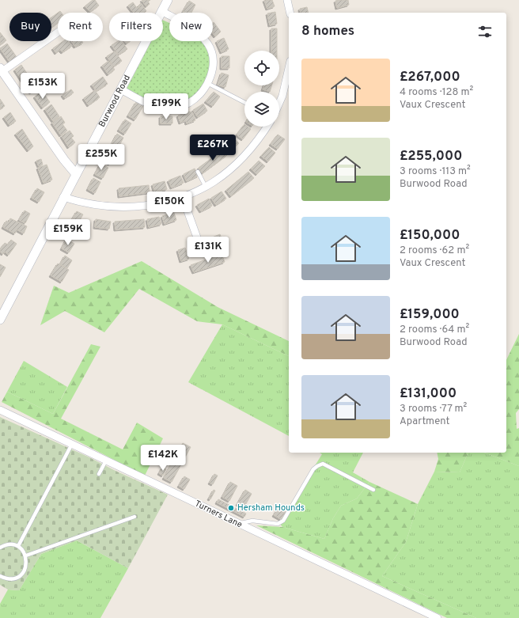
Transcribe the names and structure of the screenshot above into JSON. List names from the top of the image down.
{
  "streets": {
    "street": ["Burwood Road", "Turners Lane"]
  },
  "places": ["Hersham Hounds"],
  "page": {
    "chip": [
      "Buy",
      "Rent",
      "Filters",
      "New"
    ],
    "heading": "8 homes",
    "list": [
      {
        "name": "£267,000",
        "note": "4 rooms · 128 m² · Vaux Crescent"
      },
      {
        "name": "£255,000",
        "note": "3 rooms · 113 m² · Burwood Road"
      },
      {
        "name": "£150,000",
        "note": "2 rooms · 62 m² · Vaux Crescent"
      },
      {
        "name": "£159,000",
        "note": "2 rooms · 64 m² · Burwood Road"
      },
      {
        "name": "£131,000",
        "note": "3 rooms · 77 m² · Apartment"
      }
    ],
    "price": [
      "£153K",
      "£199K",
      "£267K",
      "£255K",
      "£150K",
      "£159K",
      "£131K",
      "£142K"
    ]
  }
}
